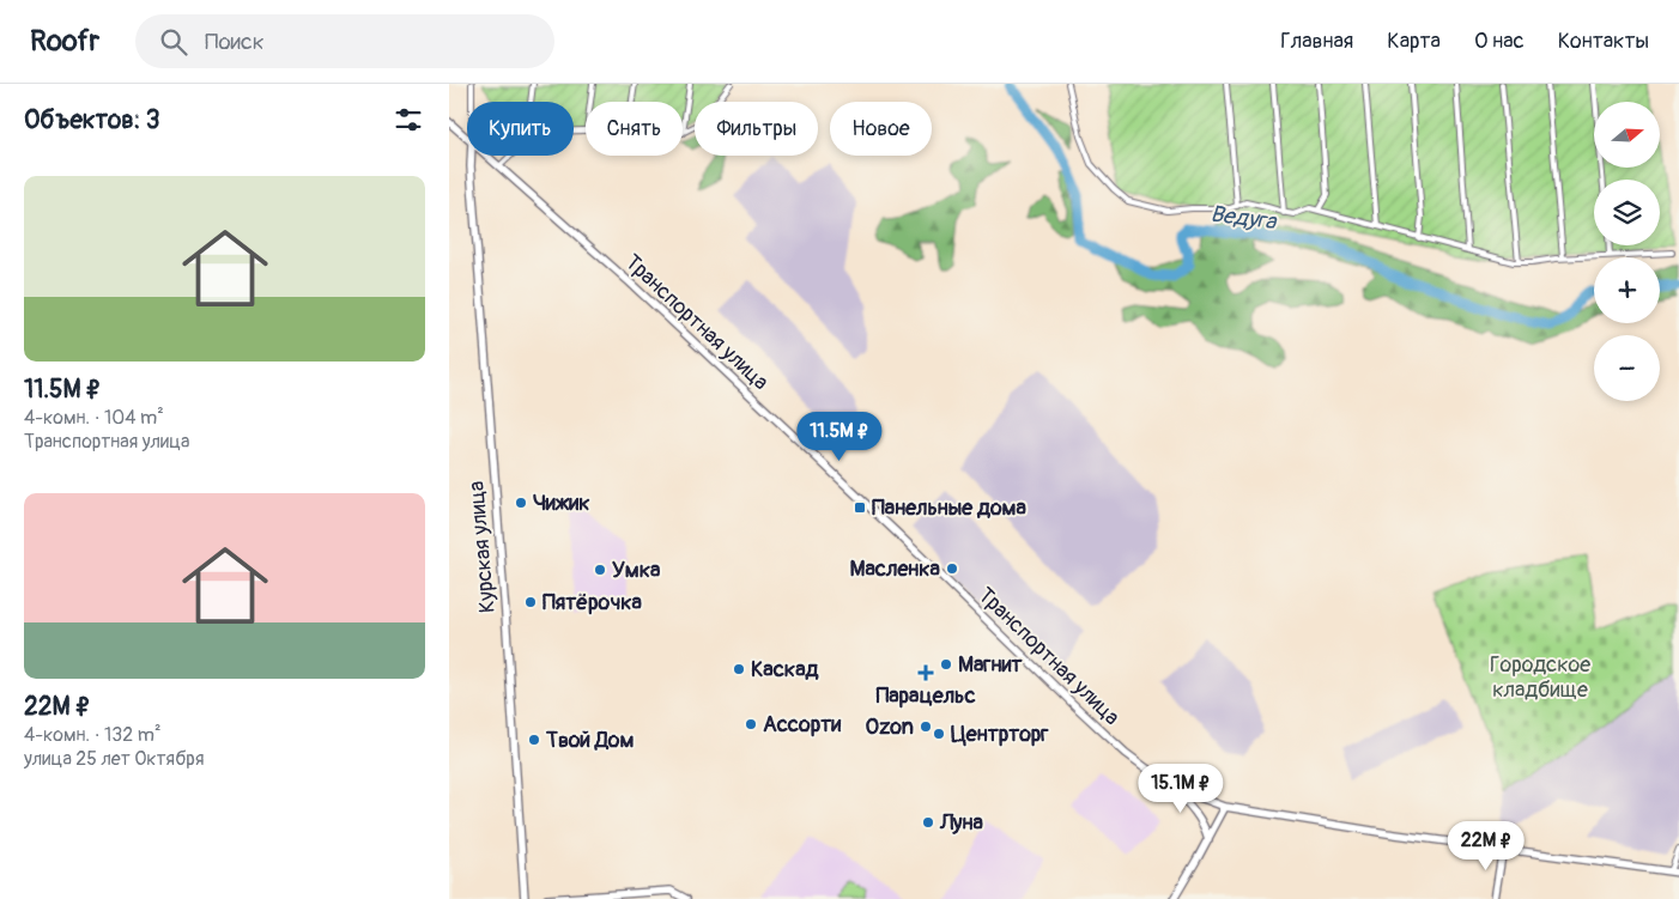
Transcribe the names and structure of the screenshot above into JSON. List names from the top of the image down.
{
  "streets": {
    "main road": ["Транспортная улица", "Курская улица"]
  },
  "water": ["Ведуга"],
  "parks": ["Городское кладбище"],
  "places": {
    "other": [
      "Чижик",
      "Масленка",
      "Умка",
      "Пятёрочка",
      "Магнит",
      "Каскад",
      "Ассорти",
      "Ozon",
      "Центрторг",
      "Твой Дом",
      "Луна"
    ],
    "transit": ["Панельные дома"],
    "health": ["Парацельс"]
  },
  "north": "right",
  "page": {
    "header": "Roofr",
    "search": "Поиск",
    "nav": [
      "Главная",
      "Карта",
      "О нас",
      "Контакты"
    ],
    "heading": "Объектов: 3",
    "map_buttons": ["+", "−"],
    "chip": [
      "Купить",
      "Снять",
      "Фильтры",
      "Новое"
    ],
    "list": [
      {
        "name": "11.5M ₽",
        "note": "4-комн. · 104 m² · Транспортная улица"
      },
      {
        "name": "22M ₽",
        "note": "4-комн. · 132 m² · улица 25 лет Октября"
      }
    ],
    "price": ["11.5M ₽", "15.1M ₽", "22M ₽"]
  }
}
